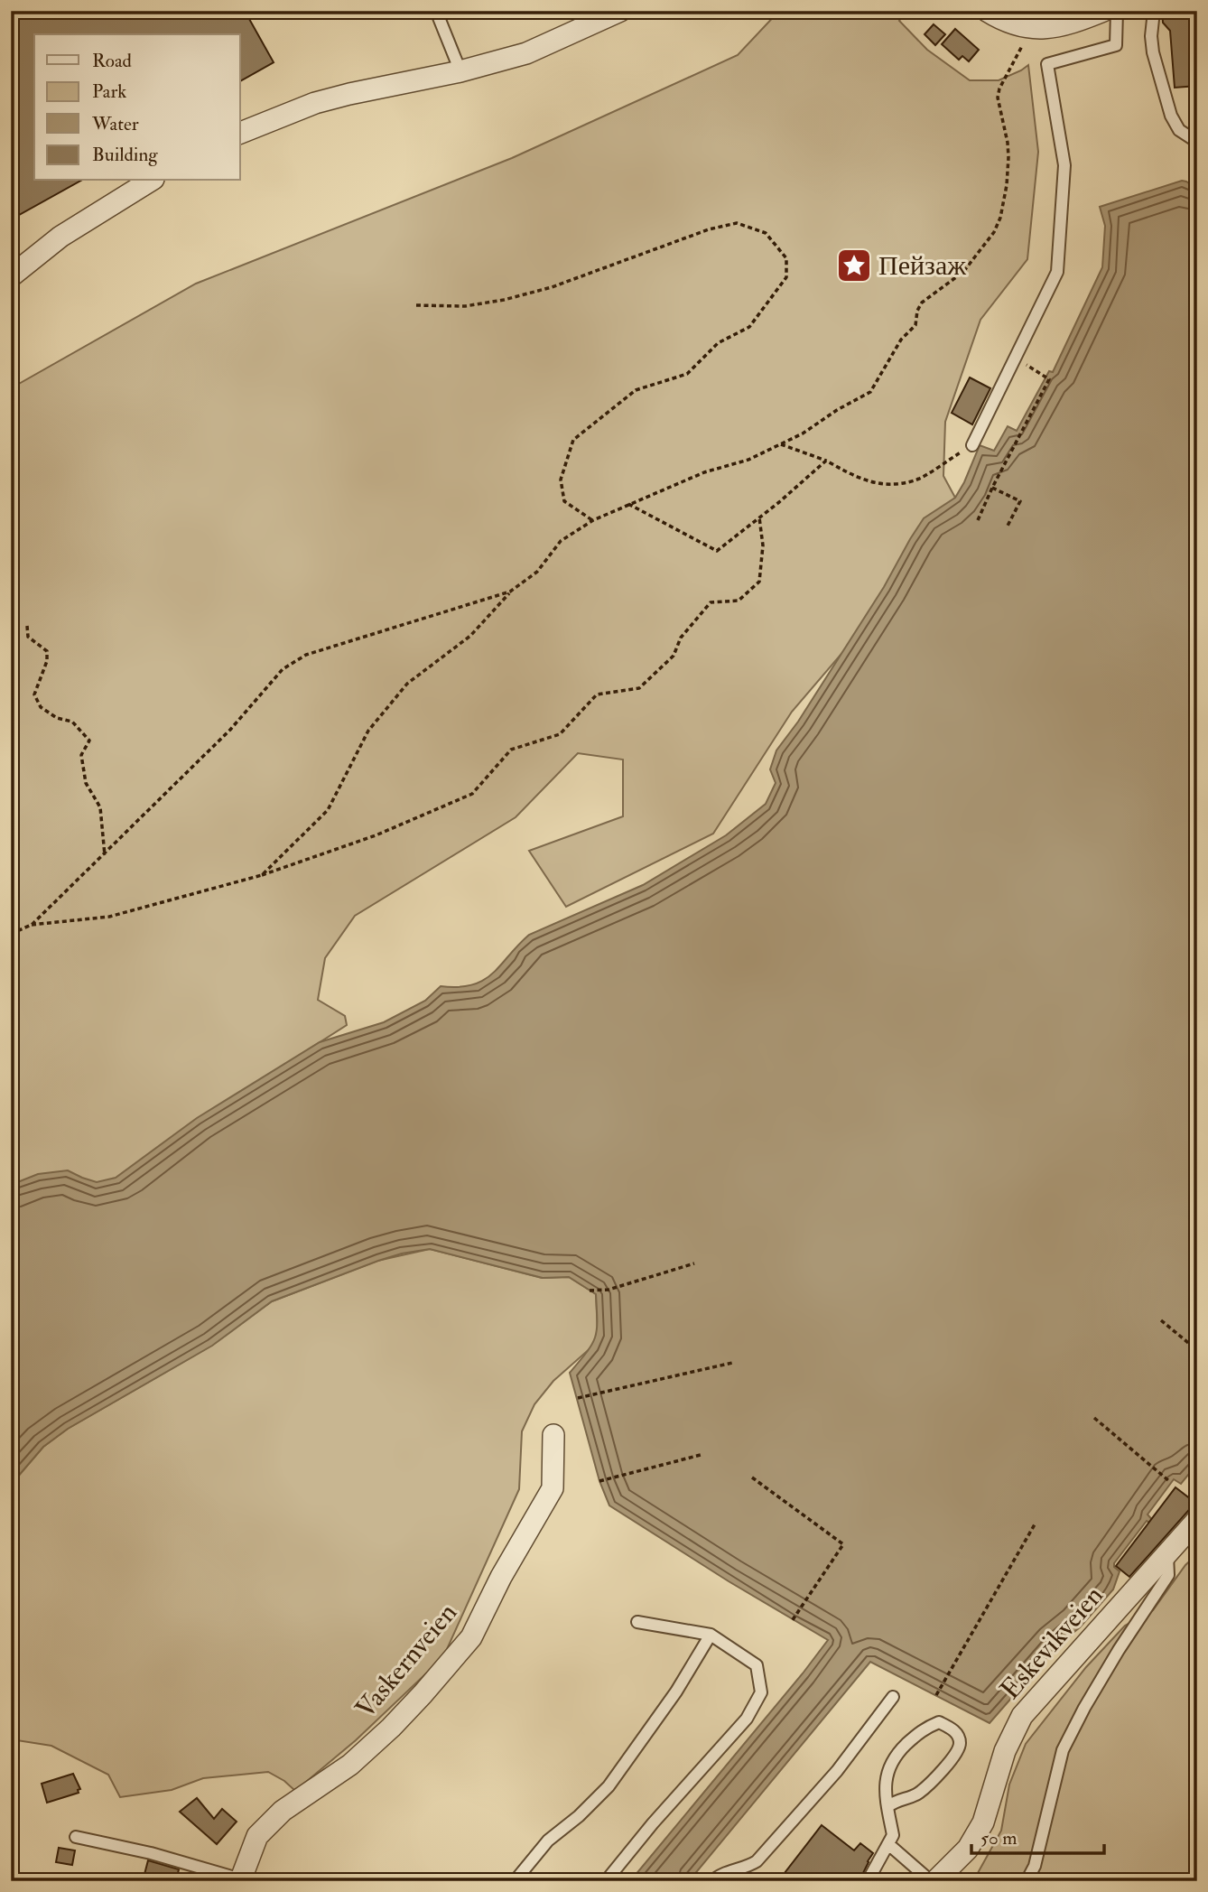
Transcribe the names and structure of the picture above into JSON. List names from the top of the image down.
{
  "streets": {
    "street": ["Eskevikveien", "Vaskernveien"]
  },
  "places": {
    "place": ["Пейзаж"]
  },
  "legend": [
    "Road",
    "Park",
    "Water",
    "Building"
  ],
  "scale_bar": "50 m"
}
